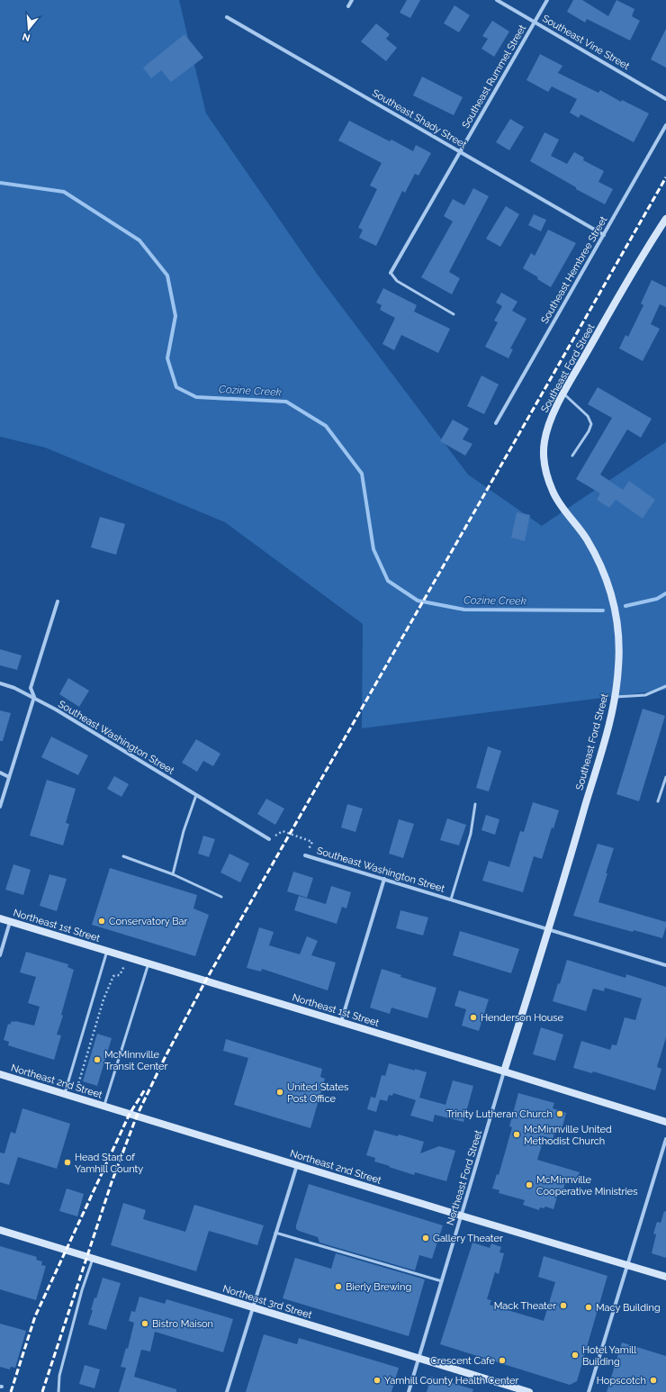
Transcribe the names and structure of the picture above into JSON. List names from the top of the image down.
{
  "streets": {
    "street": [
      "Southeast Vine Street",
      "Southeast Rummel Street",
      "Southeast Shady Street",
      "Southeast Hembree Street",
      "Southeast Ford Street",
      "Southeast Washington Street",
      "Northeast 1st Street",
      "Northeast 2nd Street",
      "Northeast Ford Street",
      "Northeast 3rd Street"
    ]
  },
  "crossings": [
    ["Southeast Vine Street", "Southeast Rummel Street"],
    ["Southeast Rummel Street", "Southeast Shady Street"],
    ["Southeast Shady Street", "Southeast Hembree Street"],
    ["Southeast Ford Street", "Southeast Washington Street"],
    ["Southeast Ford Street", "Northeast 1st Street"],
    ["Southeast Ford Street", "Northeast Ford Street"],
    ["Northeast 1st Street", "Northeast Ford Street"],
    ["Northeast 2nd Street", "Northeast Ford Street"],
    ["Northeast Ford Street", "Northeast 3rd Street"]
  ],
  "water": ["Cozine Creek"],
  "places": [
    "Conservatory Bar",
    "Henderson House",
    "McMinnville Transit Center",
    "United States Post Office",
    "Trinity Lutheran Church",
    "McMinnville United Methodist Church",
    "Head Start of Yamhill County",
    "McMinnville Cooperative Ministries",
    "Gallery Theater",
    "Bierly Brewing",
    "Mack Theater",
    "Macy Building",
    "Bistro Maison",
    "Hotel Yamill Building",
    "Crescent Cafe",
    "Yamhill County Health Center",
    "Hopscotch"
  ],
  "north": "bottom"
}
